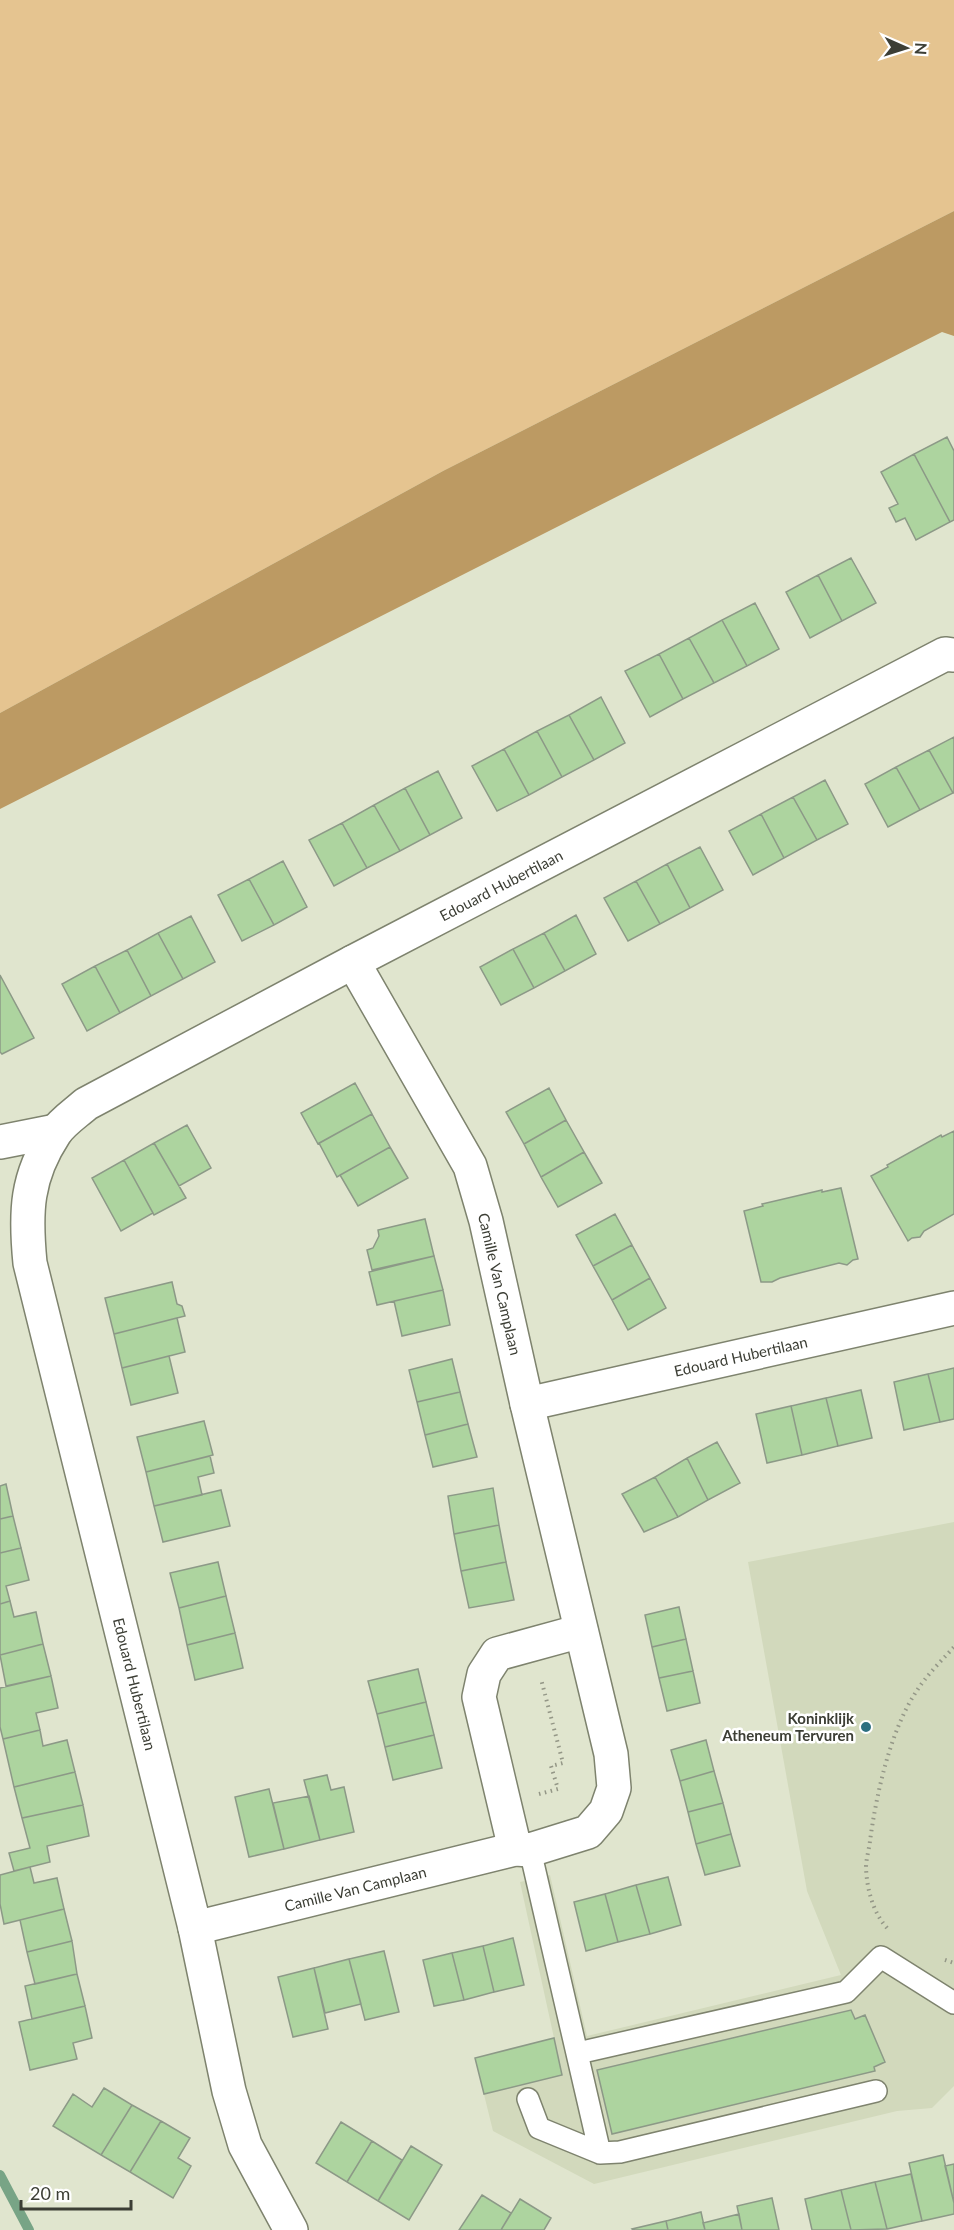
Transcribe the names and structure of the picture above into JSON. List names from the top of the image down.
{
  "streets": {
    "street": ["Edouard Hubertilaan", "Camille Van Camplaan"]
  },
  "crossings": [
    ["Edouard Hubertilaan", "Camille Van Camplaan"]
  ],
  "places": ["Koninklijk Atheneum Tervuren"],
  "scale_bar": "20 m",
  "north": "right"
}
